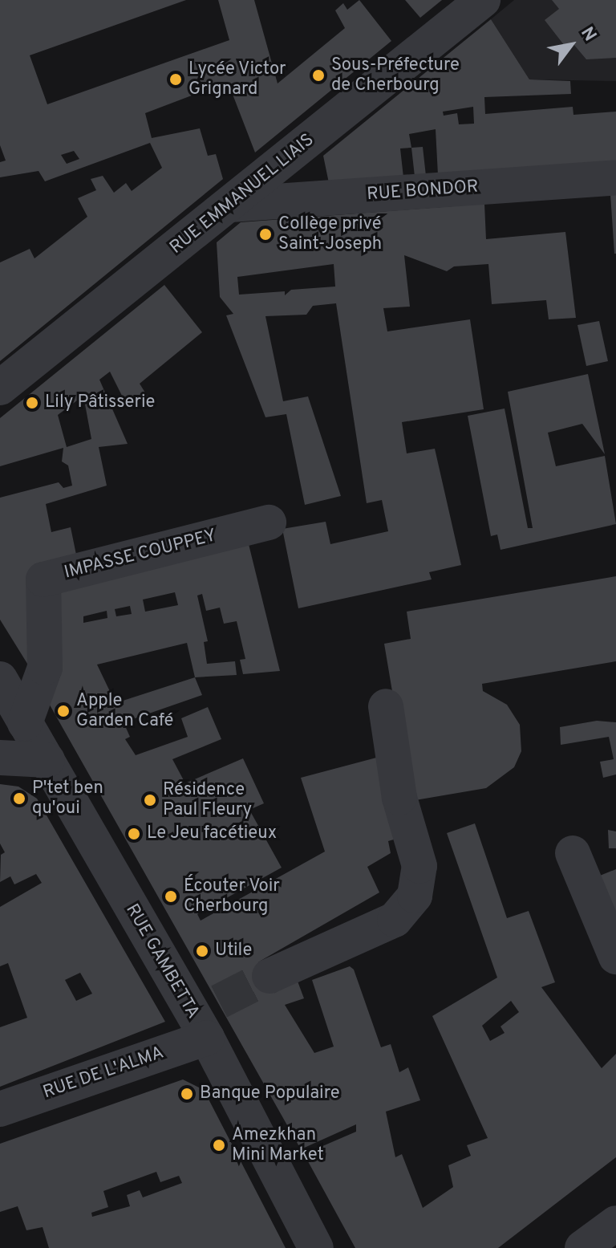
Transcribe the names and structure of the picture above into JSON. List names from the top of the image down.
{
  "streets": {
    "street": [
      "RUE BONDOR",
      "RUE EMMANUEL LIAIS",
      "IMPASSE COUPPEY",
      "RUE GAMBETTA",
      "RUE DE L'ALMA"
    ]
  },
  "crossings": [
    ["RUE BONDOR", "RUE EMMANUEL LIAIS"],
    ["IMPASSE COUPPEY", "RUE GAMBETTA"],
    ["RUE GAMBETTA", "RUE DE L'ALMA"]
  ],
  "places": [
    "Sous-Préfecture de Cherbourg",
    "Lycée Victor Grignard",
    "Collège privé Saint-Joseph",
    "Lily Pâtisserie",
    "Apple Garden Café",
    "P'tet ben qu'oui",
    "Résidence Paul Fleury",
    "Le Jeu facétieux",
    "Écouter Voir Cherbourg",
    "Utile",
    "Banque Populaire",
    "Amezkhan Mini Market"
  ],
  "north": "top right"
}
